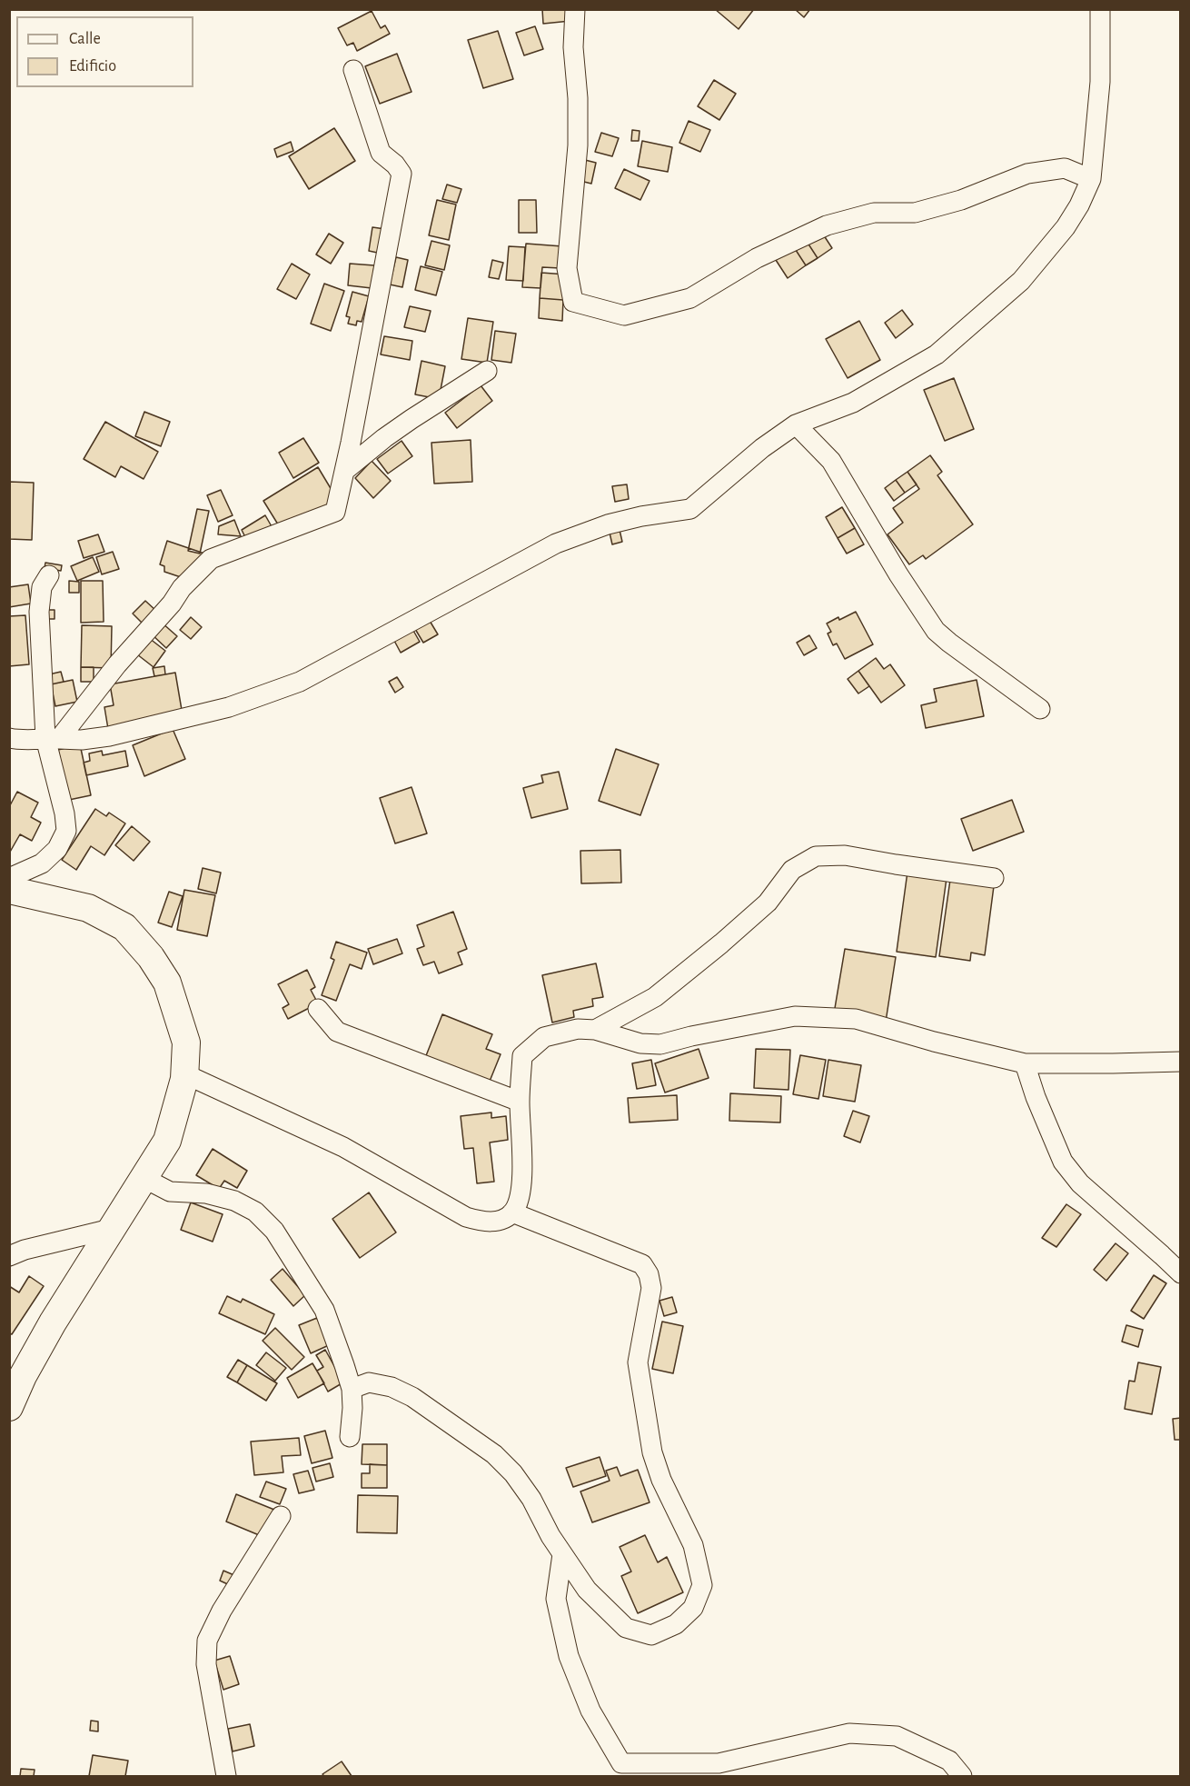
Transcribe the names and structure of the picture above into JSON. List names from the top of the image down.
{
  "legend": ["Calle", "Edificio"]
}
